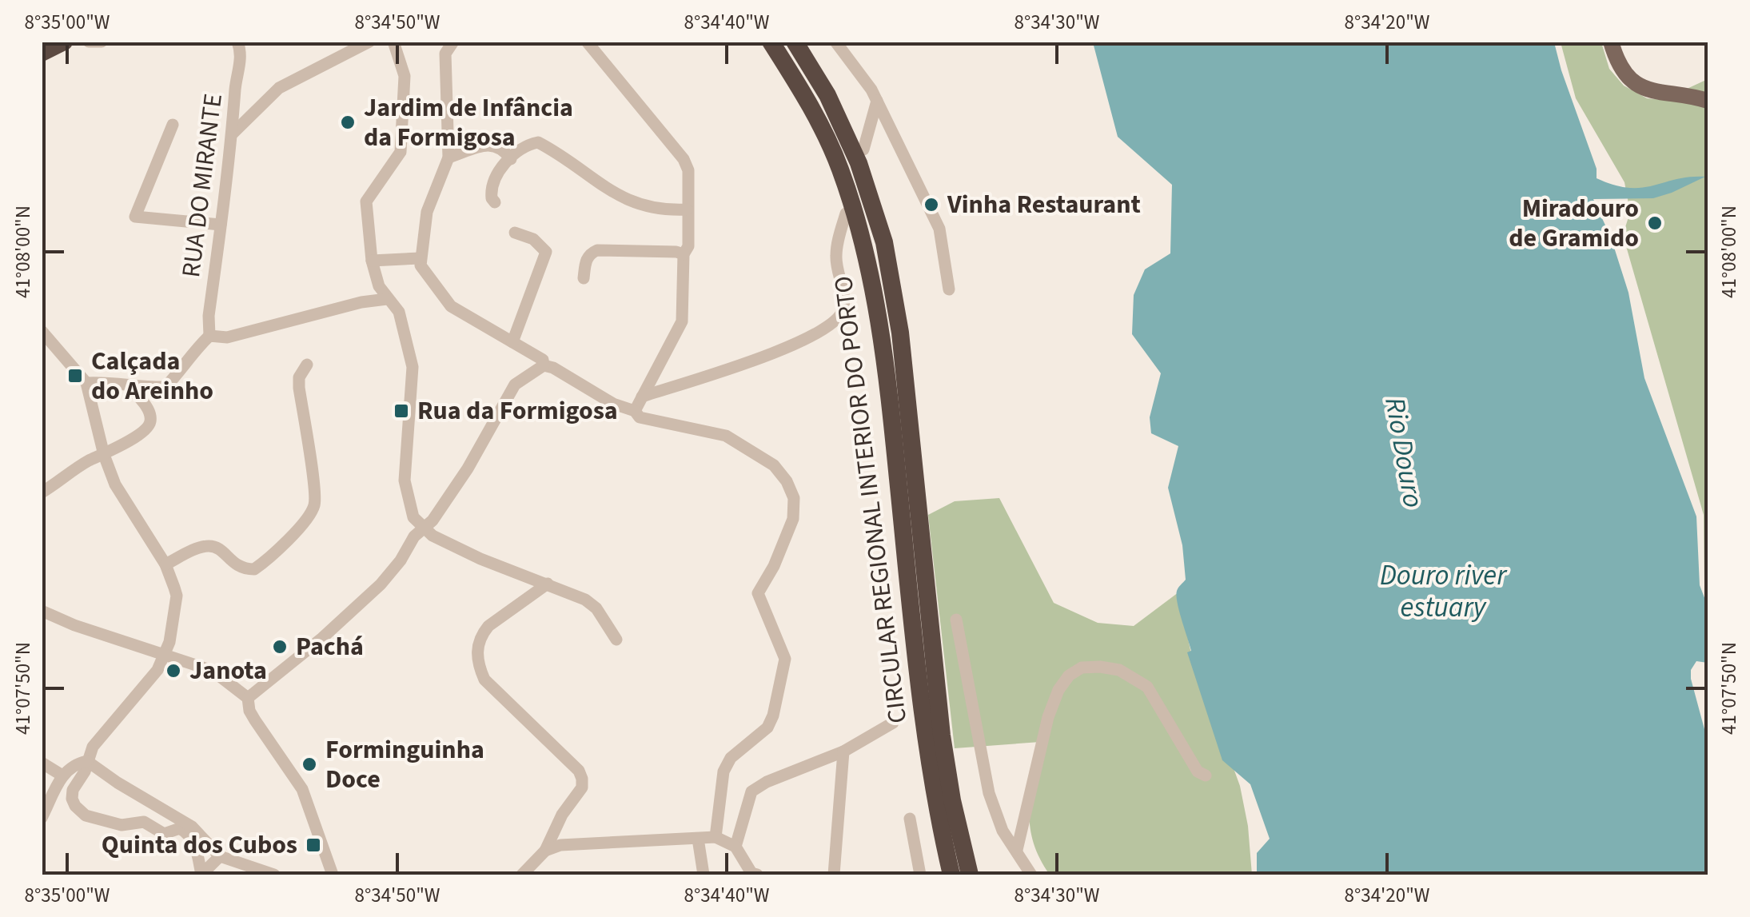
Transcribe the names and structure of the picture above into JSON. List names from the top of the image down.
{
  "streets": {
    "highway": ["CIRCULAR REGIONAL INTERIOR DO PORTO"],
    "street": ["RUA DO MIRANTE"]
  },
  "water": ["Rio Douro", "Douro river estuary"],
  "places": {
    "other": [
      "Jardim de Infância da Formigosa",
      "Vinha Restaurant",
      "Miradouro de Gramido",
      "Pachá",
      "Janota",
      "Forminguinha Doce"
    ],
    "transit": ["Calçada do Areinho", "Rua da Formigosa", "Quinta dos Cubos"]
  },
  "coordinates": [
    "8°35'00\"W",
    "8°34'50\"W",
    "8°34'40\"W",
    "8°34'30\"W",
    "8°34'20\"W",
    "41°08'00\"N",
    "41°07'50\"N"
  ]
}
